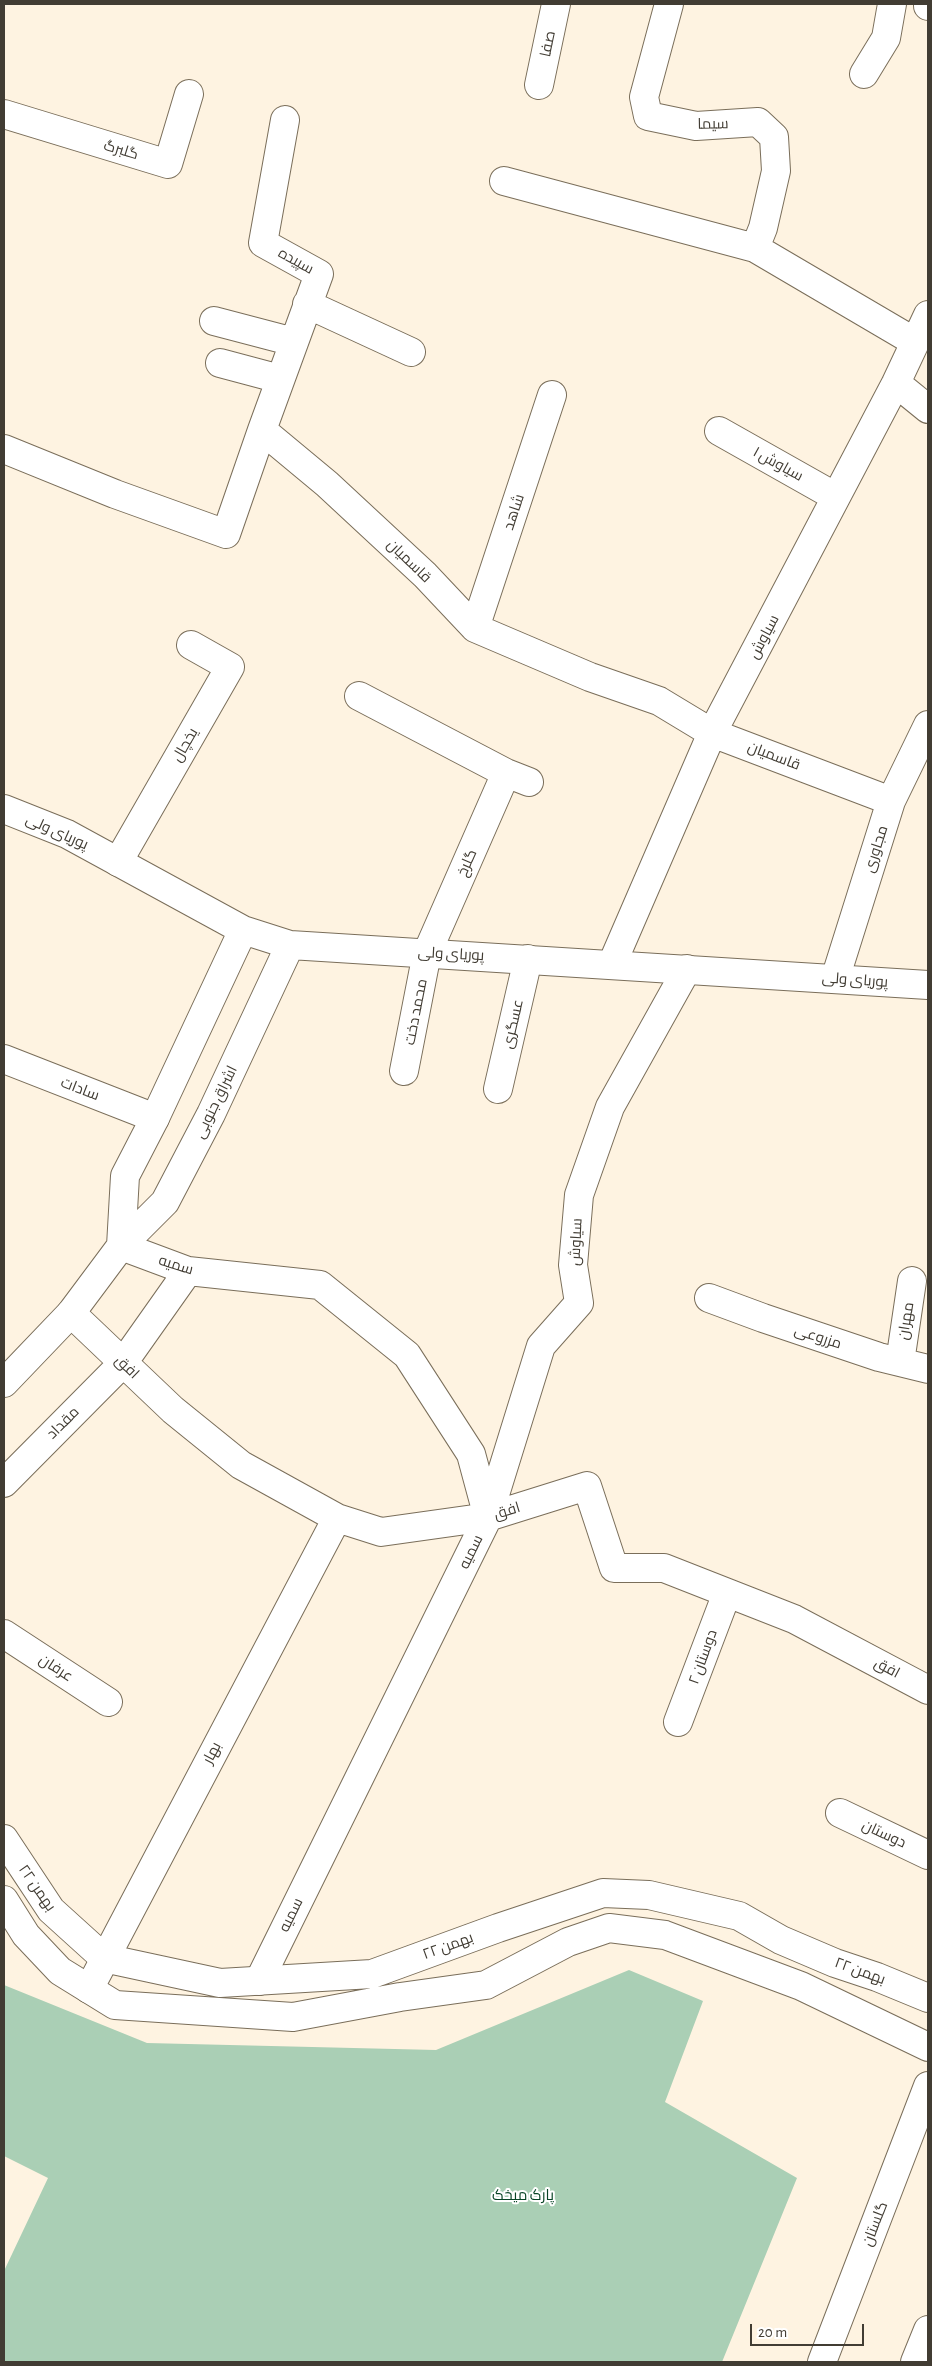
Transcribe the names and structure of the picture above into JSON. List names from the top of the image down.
{
  "streets": {
    "street": [
      "صفا",
      "سیما",
      "گلبرگ",
      "سپیده",
      "سیاوش ۱",
      "شاهد",
      "قاسمیان",
      "سیاوش",
      "یخچال",
      "پوریای ولی",
      "مجاوری",
      "گلرخ",
      "محمد دخت",
      "عسگری",
      "سادات",
      "اشراق جنوبی",
      "سمیه",
      "مهران",
      "مزروعی",
      "افق",
      "مقداد",
      "دوستان ۲",
      "عرفان",
      "بهار",
      "دوستان",
      "۲۲ بهمن",
      "گلستان"
    ]
  },
  "crossings": [
    ["سپیده", "قاسمیان"],
    ["سیاوش ۱", "سیاوش"],
    ["شاهد", "قاسمیان"],
    ["قاسمیان", "سیاوش"],
    ["قاسمیان", "مجاوری"],
    ["سیاوش", "پوریای ولی"],
    ["سیاوش", "سمیه"],
    ["سیاوش", "افق"],
    ["یخچال", "پوریای ولی"],
    ["پوریای ولی", "مجاوری"],
    ["پوریای ولی", "گلرخ"],
    ["پوریای ولی", "محمد دخت"],
    ["پوریای ولی", "عسگری"],
    ["پوریای ولی", "اشراق جنوبی"],
    ["گلرخ", "محمد دخت"],
    ["اشراق جنوبی", "سمیه"],
    ["اشراق جنوبی", "افق"],
    ["سمیه", "افق"],
    ["سمیه", "مقداد"],
    ["سمیه", "۲۲ بهمن"],
    ["مهران", "مزروعی"],
    ["افق", "مقداد"],
    ["افق", "دوستان ۲"],
    ["افق", "بهار"],
    ["بهار", "۲۲ بهمن"]
  ],
  "parks": ["پارک میخک"],
  "scale_bar": "20 m"
}
